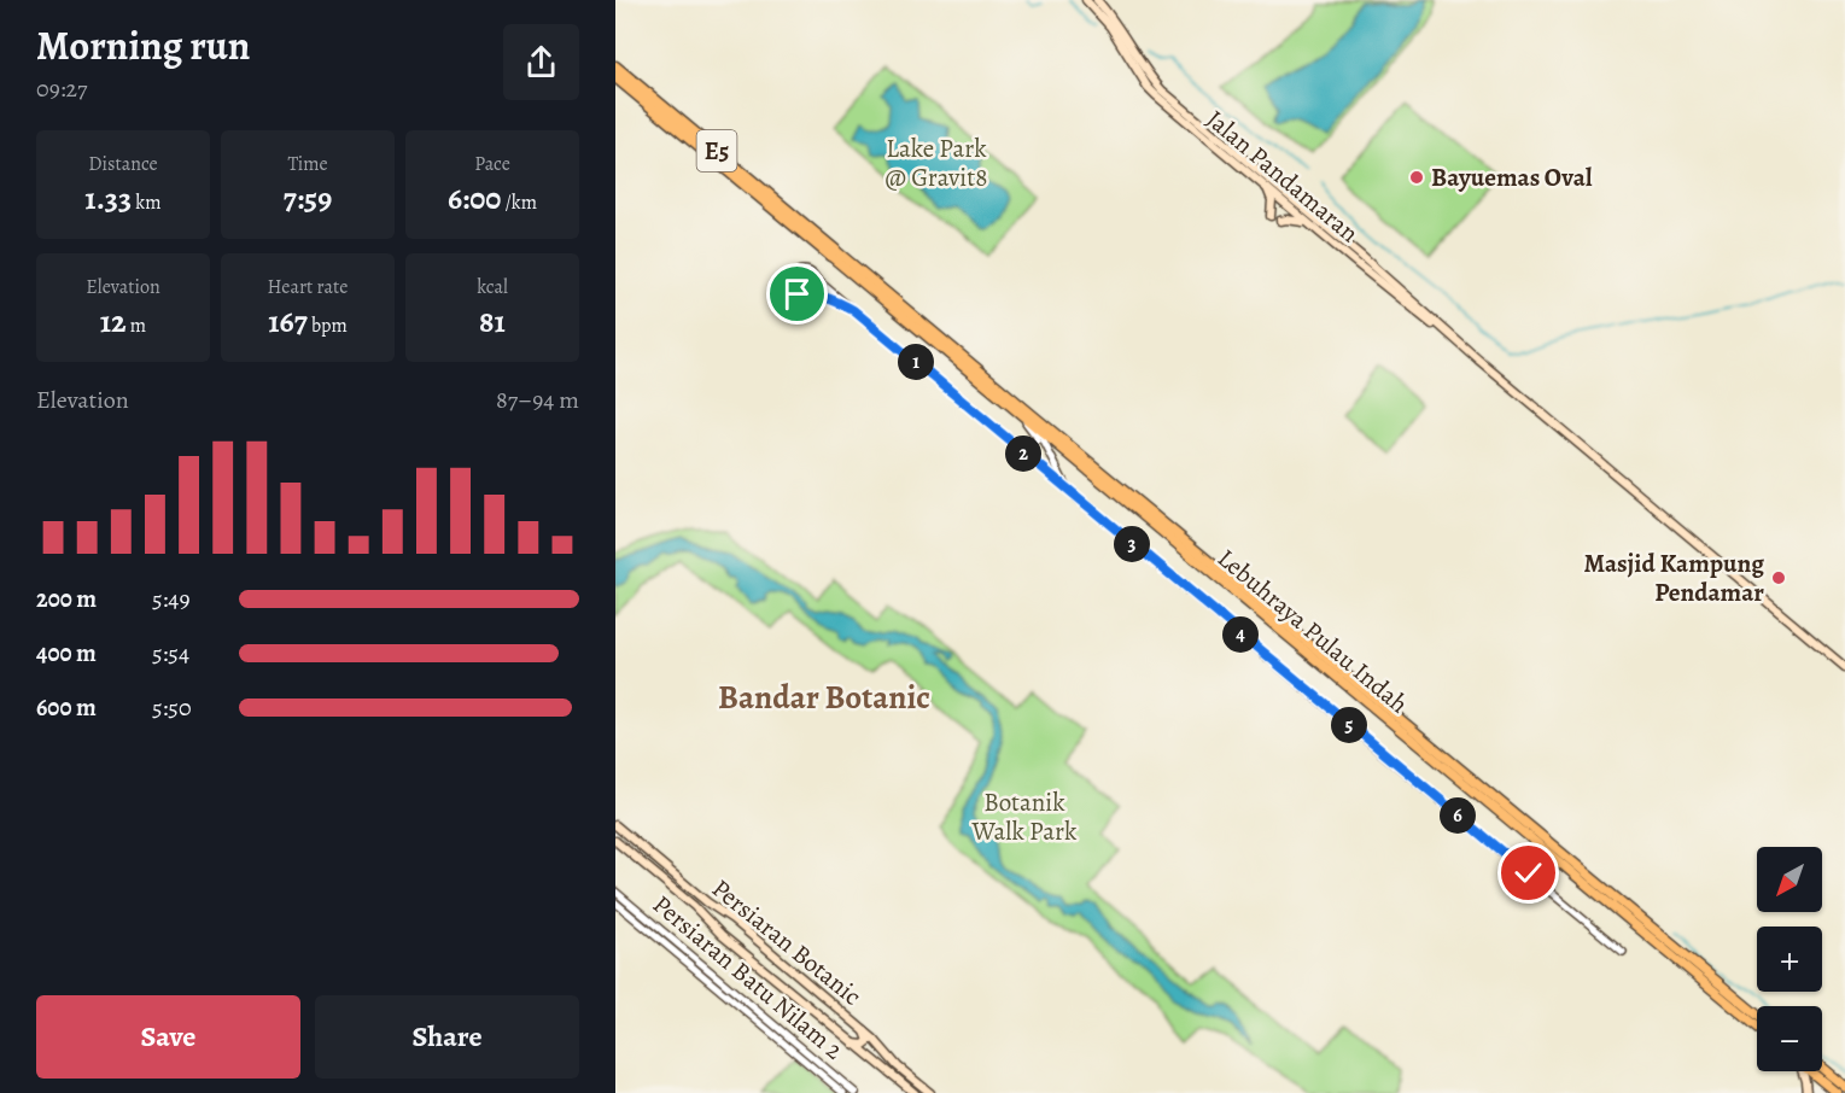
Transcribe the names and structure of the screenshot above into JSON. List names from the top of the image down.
{
  "streets": {
    "highway": ["E5"],
    "main road": ["Jalan Pandamaran", "Lebuhraya Pulau Indah", "Persiaran Botanic"],
    "street": ["Persiaran Batu Nilam 2"]
  },
  "crossings": [
    ["E5", "Lebuhraya Pulau Indah"]
  ],
  "districts": ["Bandar Botanic"],
  "parks": ["Lake Park @ Gravit8", "Botanik Walk Park"],
  "places": ["Bayuemas Oval", "Masjid Kampung Pendamar"],
  "north": "bottom left",
  "page": {
    "heading": ["Morning run", "09:27"],
    "stats": [
      ["Distance", "1.33 km"],
      ["Time", "7:59"],
      ["Pace", "6:00 /km"],
      ["Elevation", "12 m"],
      ["Heart rate", "167 bpm"],
      ["kcal", "81"]
    ],
    "pins": [
      "1",
      "2",
      "3",
      "4",
      "5",
      "6"
    ],
    "chart": ["Elevation", "87–94 m"],
    "list": [
      {
        "name": "200 m",
        "note": "5:49"
      },
      {
        "name": "400 m",
        "note": "5:54"
      },
      {
        "name": "600 m",
        "note": "5:50"
      }
    ],
    "map_buttons": ["+", "−"],
    "buttons": ["Save", "Share"]
  }
}
